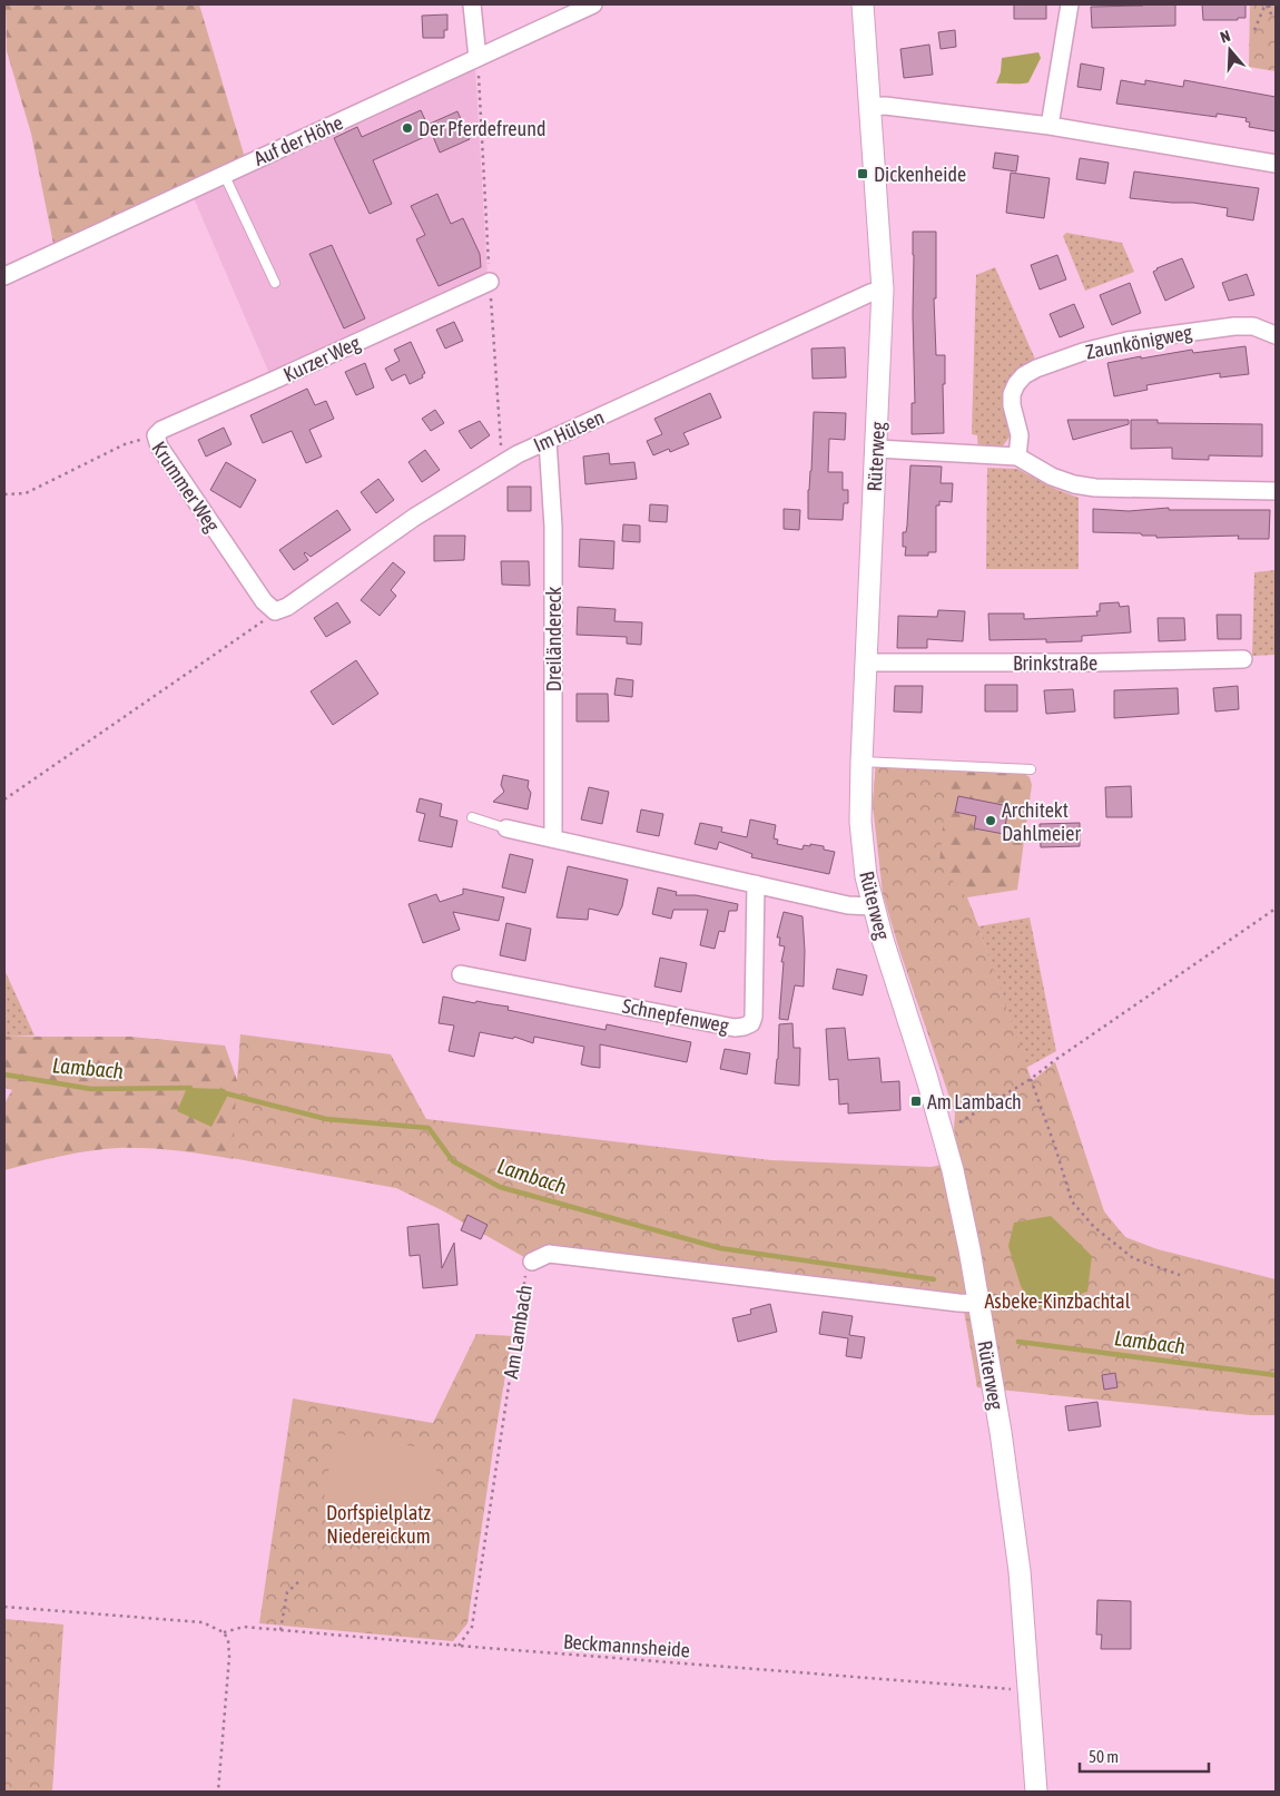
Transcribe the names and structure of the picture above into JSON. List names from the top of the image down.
{
  "streets": {
    "street": [
      "Auf der Höhe",
      "Zaunkönigweg",
      "Kurzer Weg",
      "Im Hülsen",
      "Rüterweg",
      "Krummer Weg",
      "Dreiländereck",
      "Brinkstraße",
      "Schnepfenweg",
      "Am Lambach"
    ],
    "path": ["Beckmannsheide"]
  },
  "crossings": [
    ["Kurzer Weg", "Krummer Weg"],
    ["Im Hülsen", "Rüterweg"],
    ["Im Hülsen", "Krummer Weg"],
    ["Im Hülsen", "Dreiländereck"],
    ["Rüterweg", "Brinkstraße"],
    ["Rüterweg", "Am Lambach"],
    ["Rüterweg", "Beckmannsheide"],
    ["Am Lambach", "Beckmannsheide"]
  ],
  "water": ["Lambach"],
  "parks": ["Asbeke-Kinzbachtal", "Dorfspielplatz Niedereickum"],
  "places": {
    "other": ["Der Pferdefreund", "Architekt Dahlmeier"],
    "transit": ["Dickenheide", "Am Lambach"]
  },
  "scale_bar": "50 m",
  "north": "top"
}
